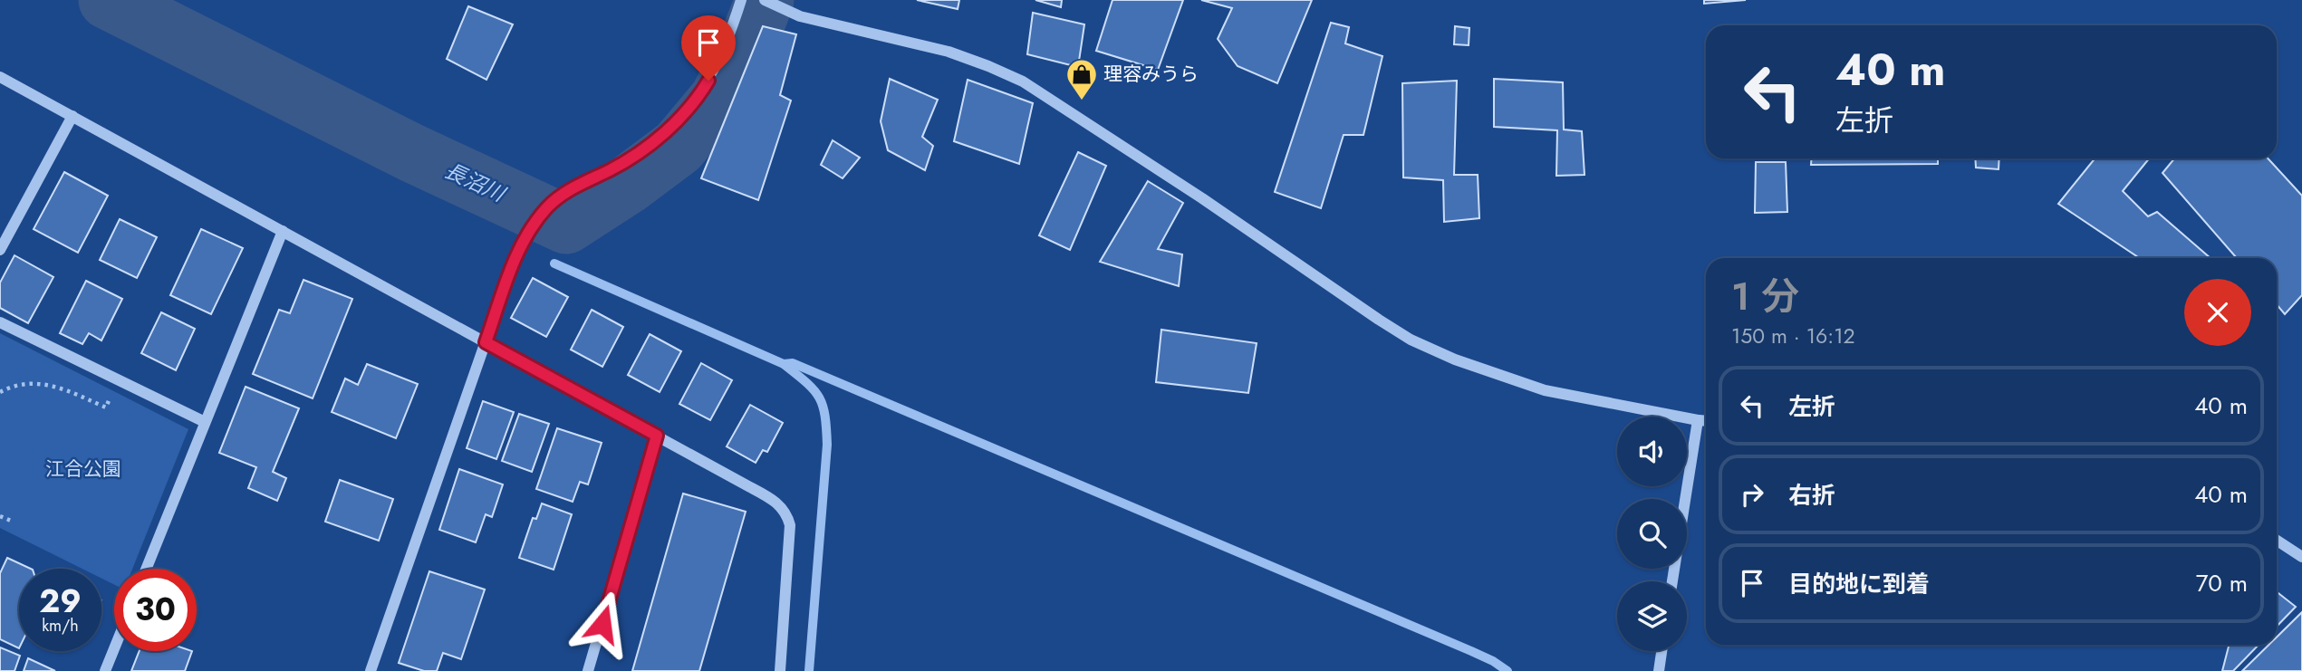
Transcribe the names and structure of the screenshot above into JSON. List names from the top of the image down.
{
  "water": ["長沼川"],
  "parks": ["江合公園"],
  "places": {
    "shop": ["理容みうら"]
  },
  "page": {
    "turn": ["40 m", "左折"],
    "heading": ["1 分", "150 m · 16:12"],
    "list": [
      {
        "name": "左折",
        "value": "40 m"
      },
      {
        "name": "右折",
        "value": "40 m"
      },
      {
        "name": "目的地に到着",
        "value": "70 m"
      }
    ],
    "speed": "29 km/h",
    "limit": "30"
  }
}
